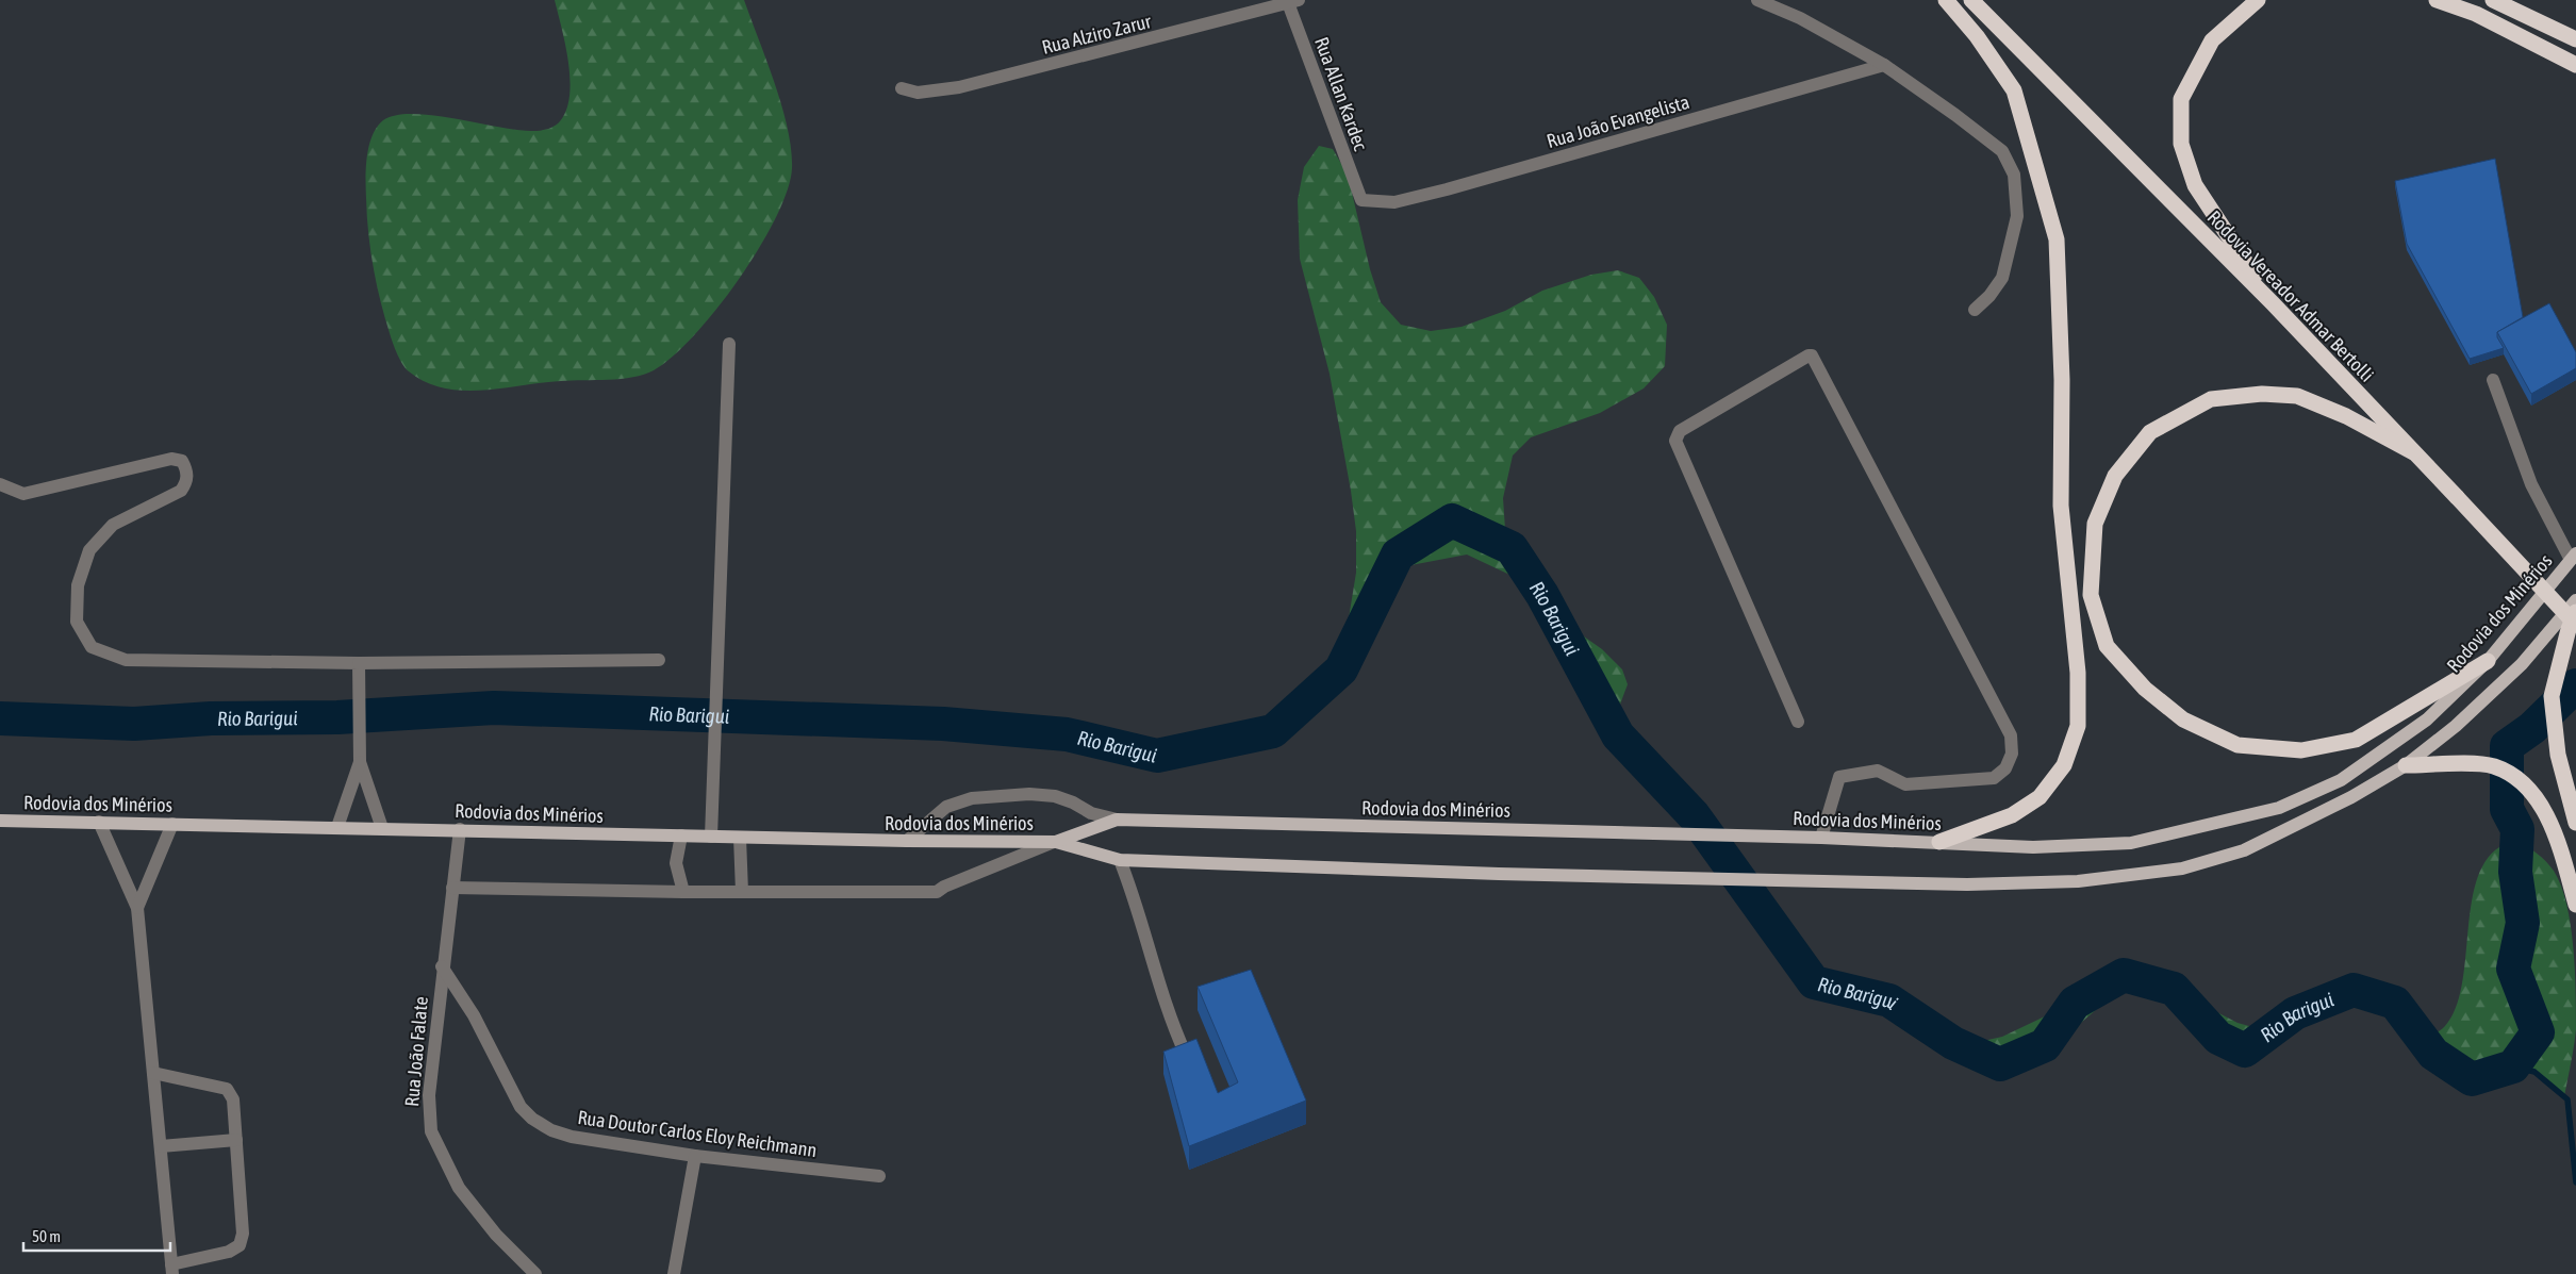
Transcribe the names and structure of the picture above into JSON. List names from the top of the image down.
{
  "streets": {
    "highway": ["Rodovia Vereador Admar Bertolli"],
    "main road": ["Rodovia dos Minérios"],
    "street": [
      "Rua Alziro Zarur",
      "Rua Allan Kardec",
      "Rua João Evangelista",
      "Rua João Falate",
      "Rua Doutor Carlos Eloy Reichmann"
    ]
  },
  "crossings": [
    ["Rua Alziro Zarur", "Rua Allan Kardec"],
    ["Rua Allan Kardec", "Rua João Evangelista"],
    ["Rodovia dos Minérios", "Rua João Falate"],
    ["Rua João Falate", "Rua Doutor Carlos Eloy Reichmann"]
  ],
  "water": ["Rio Barigui"],
  "scale_bar": "50 m"
}
